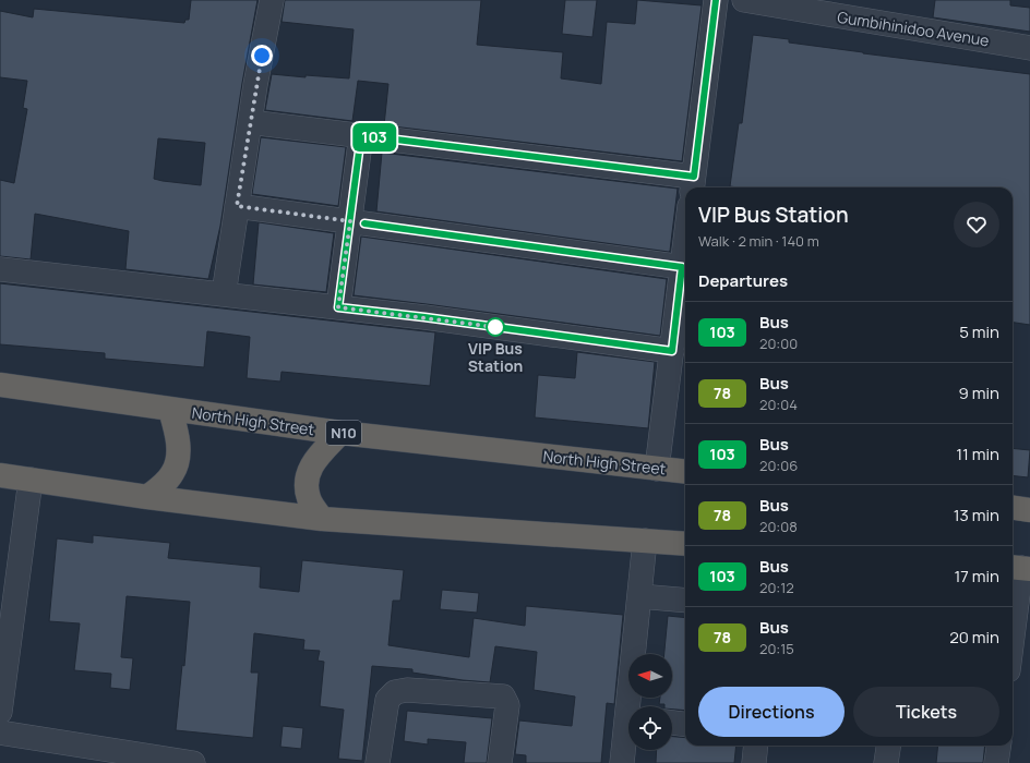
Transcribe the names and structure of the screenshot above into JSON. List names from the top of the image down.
{
  "streets": {
    "highway": ["North High Street", "N10"],
    "street": ["Gumbihinidoo Avenue"]
  },
  "places": ["VIP Bus Station"],
  "lines": ["bus line 103"],
  "north": "left",
  "page": {
    "on_map": "103",
    "heading": [
      ["VIP Bus Station", "Walk · 2 min · 140 m"],
      "Departures"
    ],
    "list": [
      {
        "mark": "103",
        "name": "Bus",
        "note": "20:00",
        "value": "5 min"
      },
      {
        "mark": "78",
        "name": "Bus",
        "note": "20:04",
        "value": "9 min"
      },
      {
        "mark": "103",
        "name": "Bus",
        "note": "20:06",
        "value": "11 min"
      },
      {
        "mark": "78",
        "name": "Bus",
        "note": "20:08",
        "value": "13 min"
      },
      {
        "mark": "103",
        "name": "Bus",
        "note": "20:12",
        "value": "17 min"
      },
      {
        "mark": "78",
        "name": "Bus",
        "note": "20:15",
        "value": "20 min"
      }
    ],
    "buttons": ["Directions", "Tickets"]
  }
}
